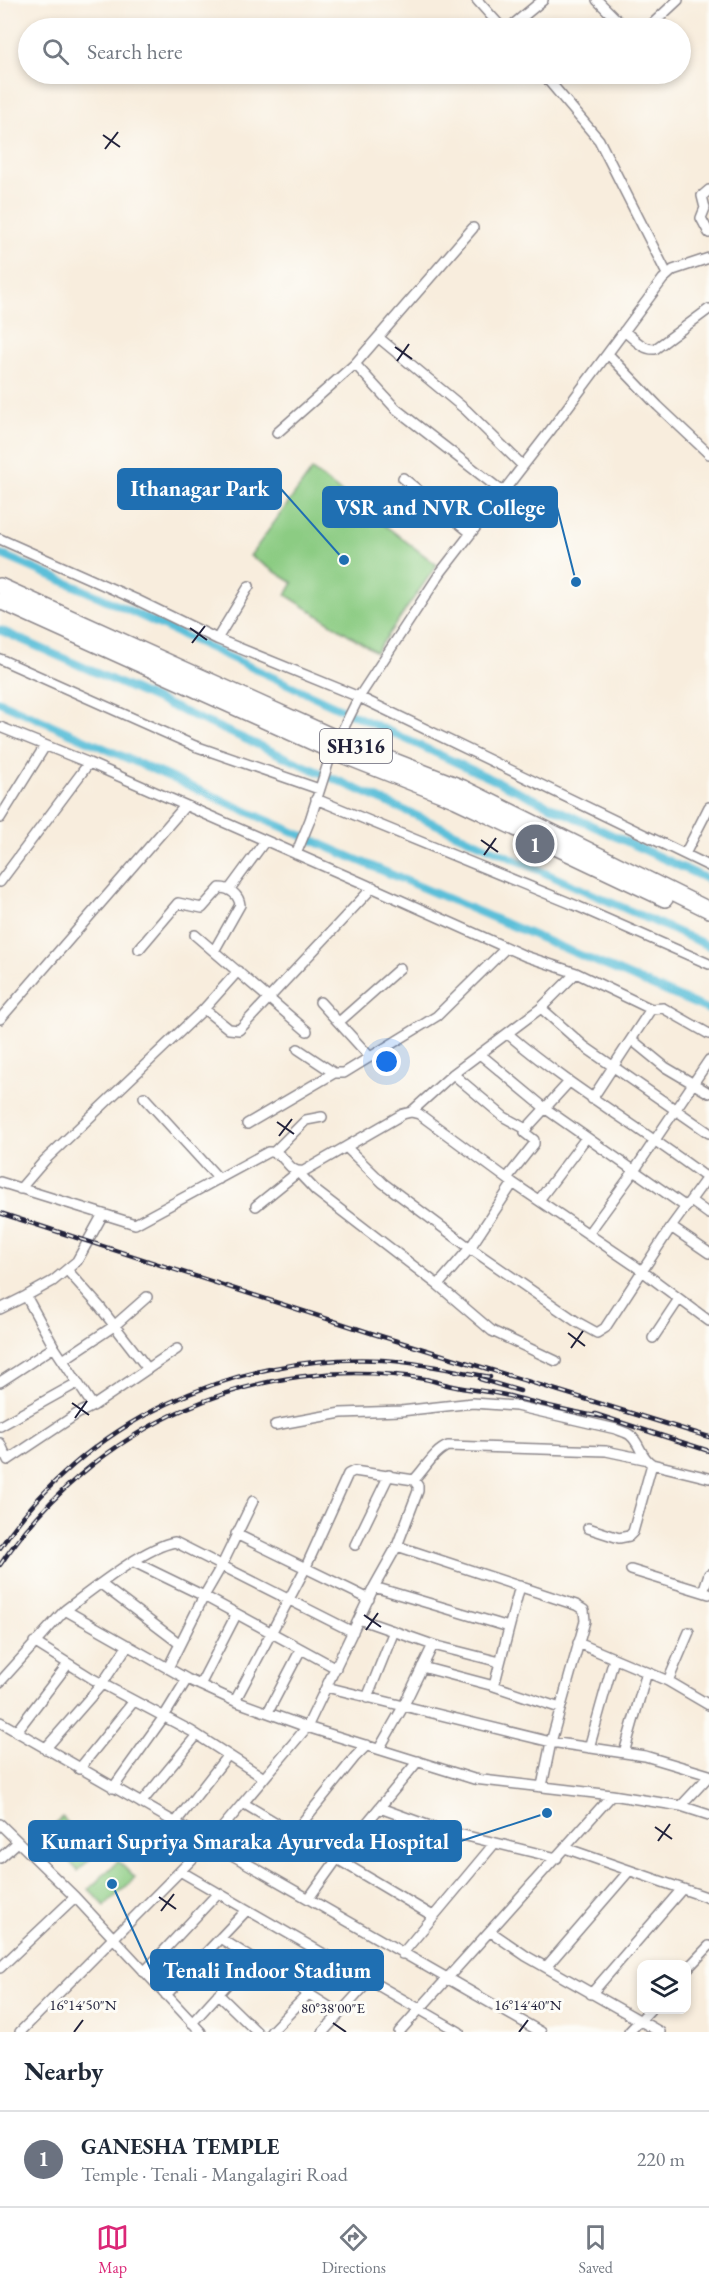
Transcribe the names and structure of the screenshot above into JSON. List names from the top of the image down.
{
  "streets": {
    "main road": ["SH316"]
  },
  "places": [
    "Ithanagar Park",
    "VSR and NVR College",
    "Kumari Supriya Smaraka Ayurveda Hospital",
    "Tenali Indoor Stadium"
  ],
  "page": {
    "search": "Search here",
    "pins": "1",
    "heading": "Nearby",
    "list": [
      {
        "mark": "1",
        "name": "GANESHA TEMPLE",
        "note": "Temple · Tenali - Mangalagiri Road",
        "value": "220 m"
      }
    ],
    "nav": ["Map", "Directions", "Saved"]
  },
  "coordinates": ["16°14'50\"N", "16°14'40\"N", "80°38'00\"E"]
}
